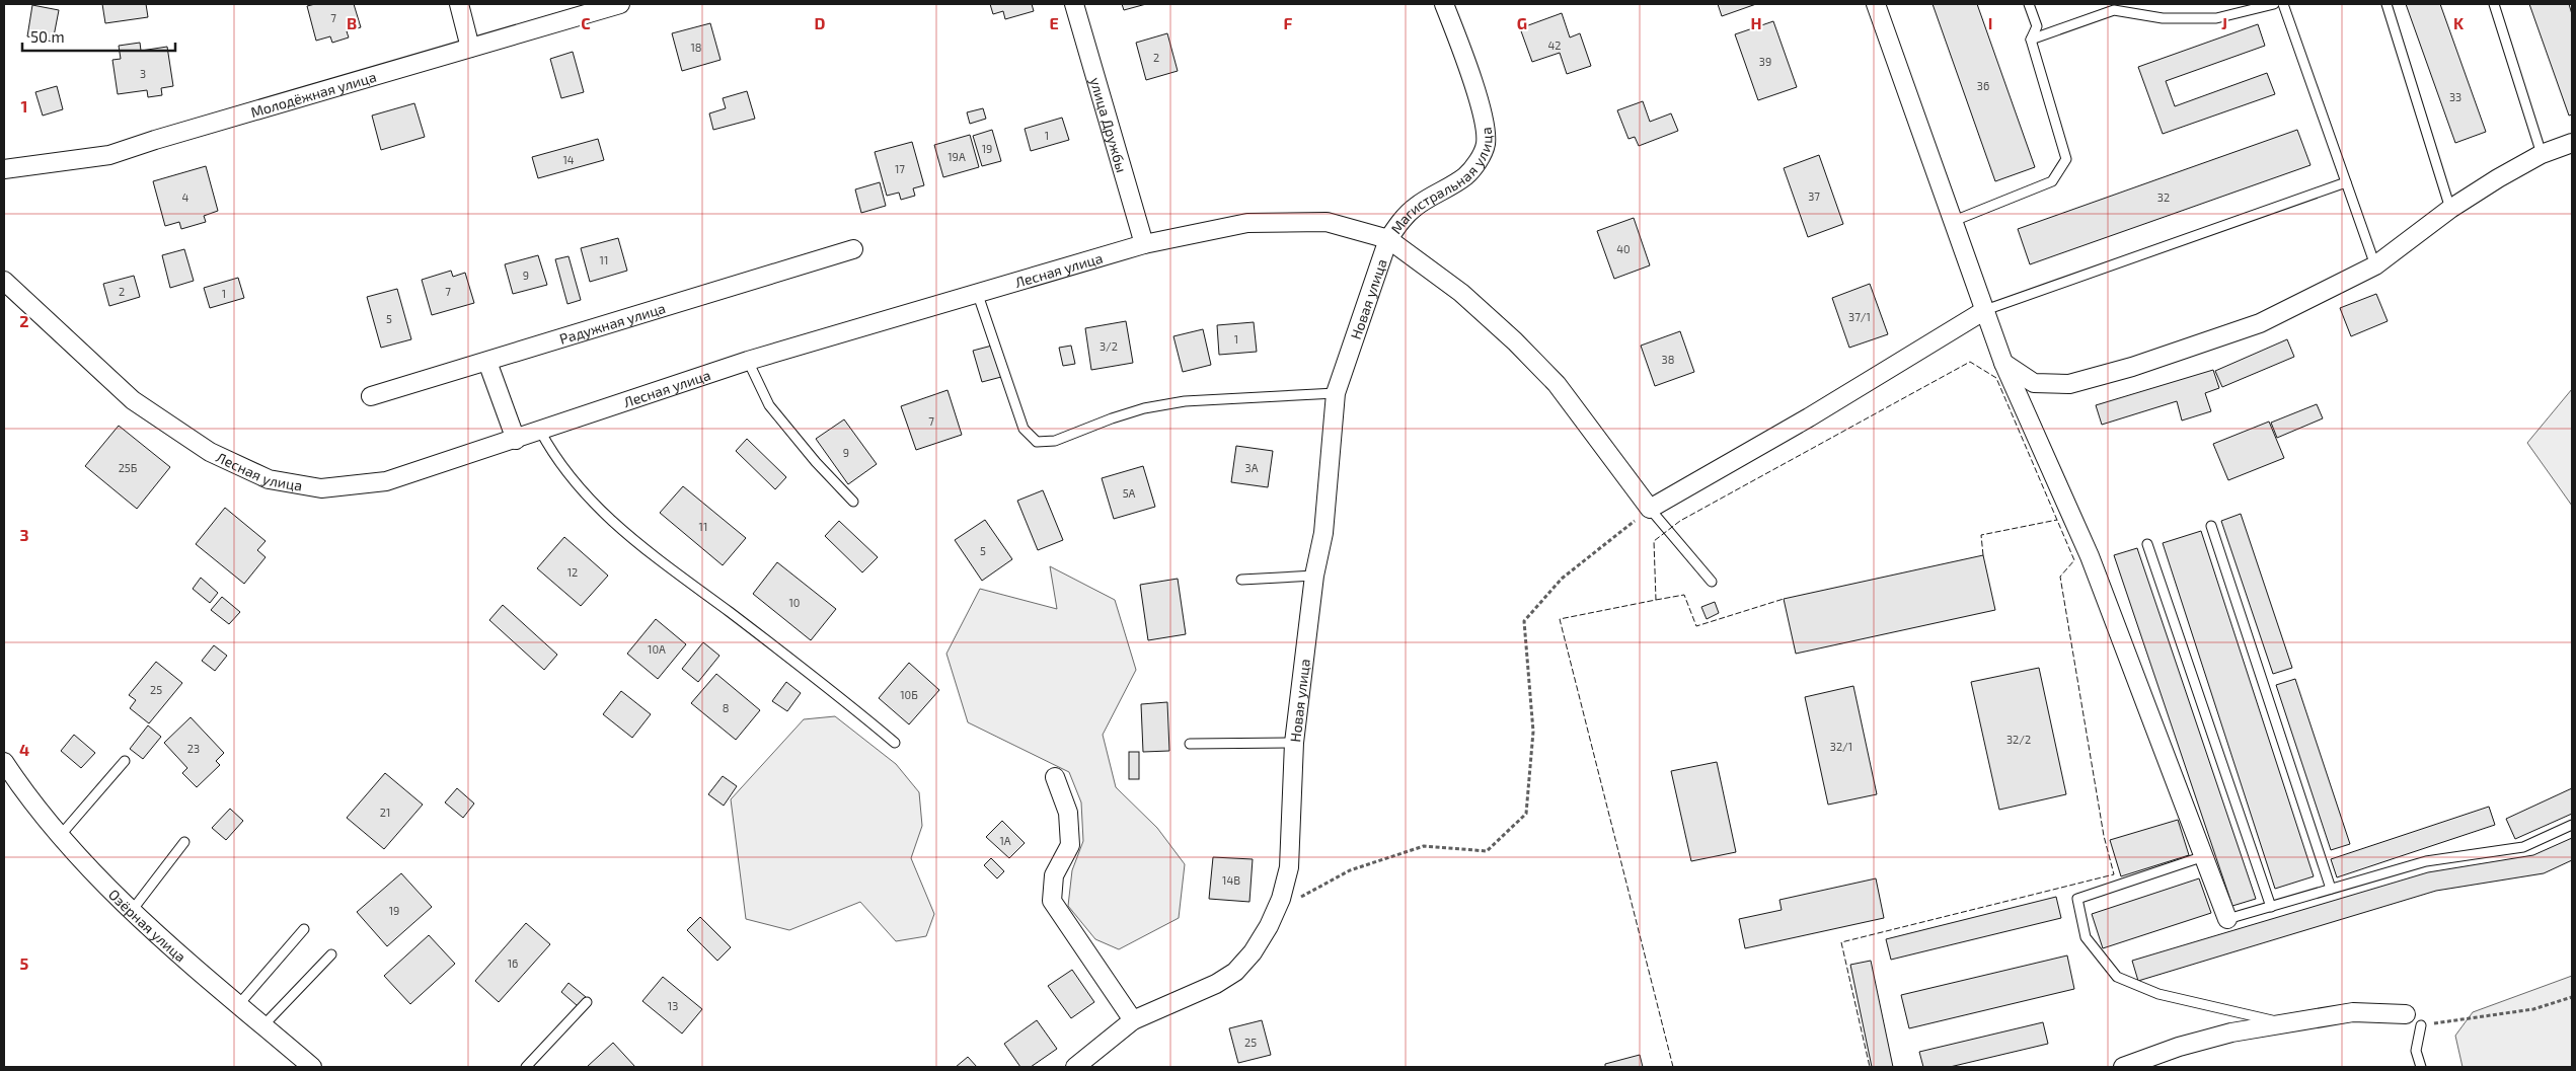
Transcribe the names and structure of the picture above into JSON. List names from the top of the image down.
{
  "streets": {
    "street": [
      "Молодёжная улица",
      "улица Дружбы",
      "Магистральная улица",
      "Лесная улица",
      "Новая улица",
      "Радужная улица",
      "Озёрная улица"
    ]
  },
  "crossings": [
    ["улица Дружбы", "Лесная улица"],
    ["Магистральная улица", "Лесная улица"],
    ["Магистральная улица", "Новая улица"],
    ["Лесная улица", "Новая улица"]
  ],
  "house_numbers": [
    "7",
    "42",
    "18",
    "2",
    "39",
    "3",
    "36",
    "33",
    "1",
    "19",
    "19А",
    "14",
    "17",
    "37",
    "4",
    "32",
    "40",
    "11",
    "9",
    "2",
    "7",
    "1",
    "37/1",
    "5",
    "1",
    "3/2",
    "38",
    "7",
    "9",
    "25Б",
    "3А",
    "5А",
    "11",
    "5",
    "12",
    "10",
    "10А",
    "25",
    "10Б",
    "8",
    "32/2",
    "32/1",
    "23",
    "21",
    "1А",
    "14В",
    "19",
    "16",
    "13",
    "25"
  ],
  "scale_bar": "50 m",
  "grid": {
    "columns": [
      "B",
      "C",
      "D",
      "E",
      "F",
      "G",
      "H",
      "I",
      "J",
      "K"
    ],
    "rows": [
      "1",
      "2",
      "3",
      "4",
      "5"
    ]
  }
}
